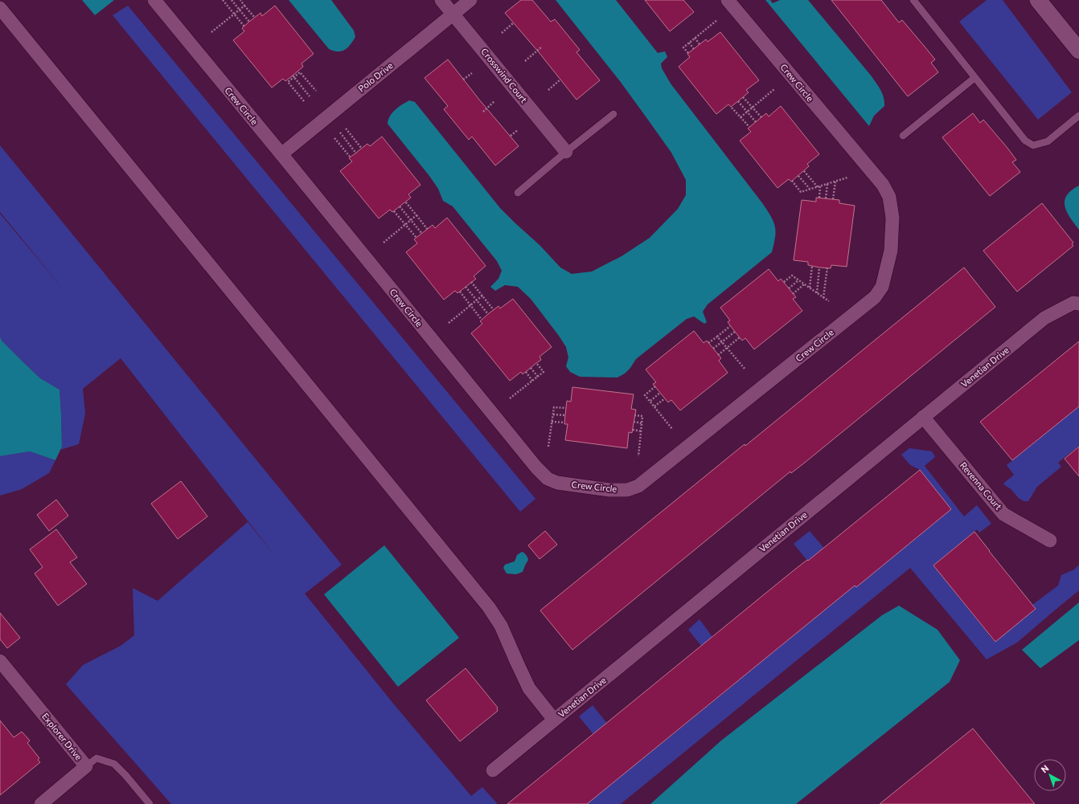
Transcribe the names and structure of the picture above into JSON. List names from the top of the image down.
{
  "streets": {
    "street": [
      "Crosswind Court",
      "Polo Drive",
      "Crew Circle",
      "Venetian Drive",
      "Revenna Court",
      "Explorer Drive"
    ]
  },
  "crossings": [
    ["Crosswind Court", "Polo Drive"],
    ["Polo Drive", "Crew Circle"],
    ["Venetian Drive", "Revenna Court"]
  ],
  "north": "top left"
}
